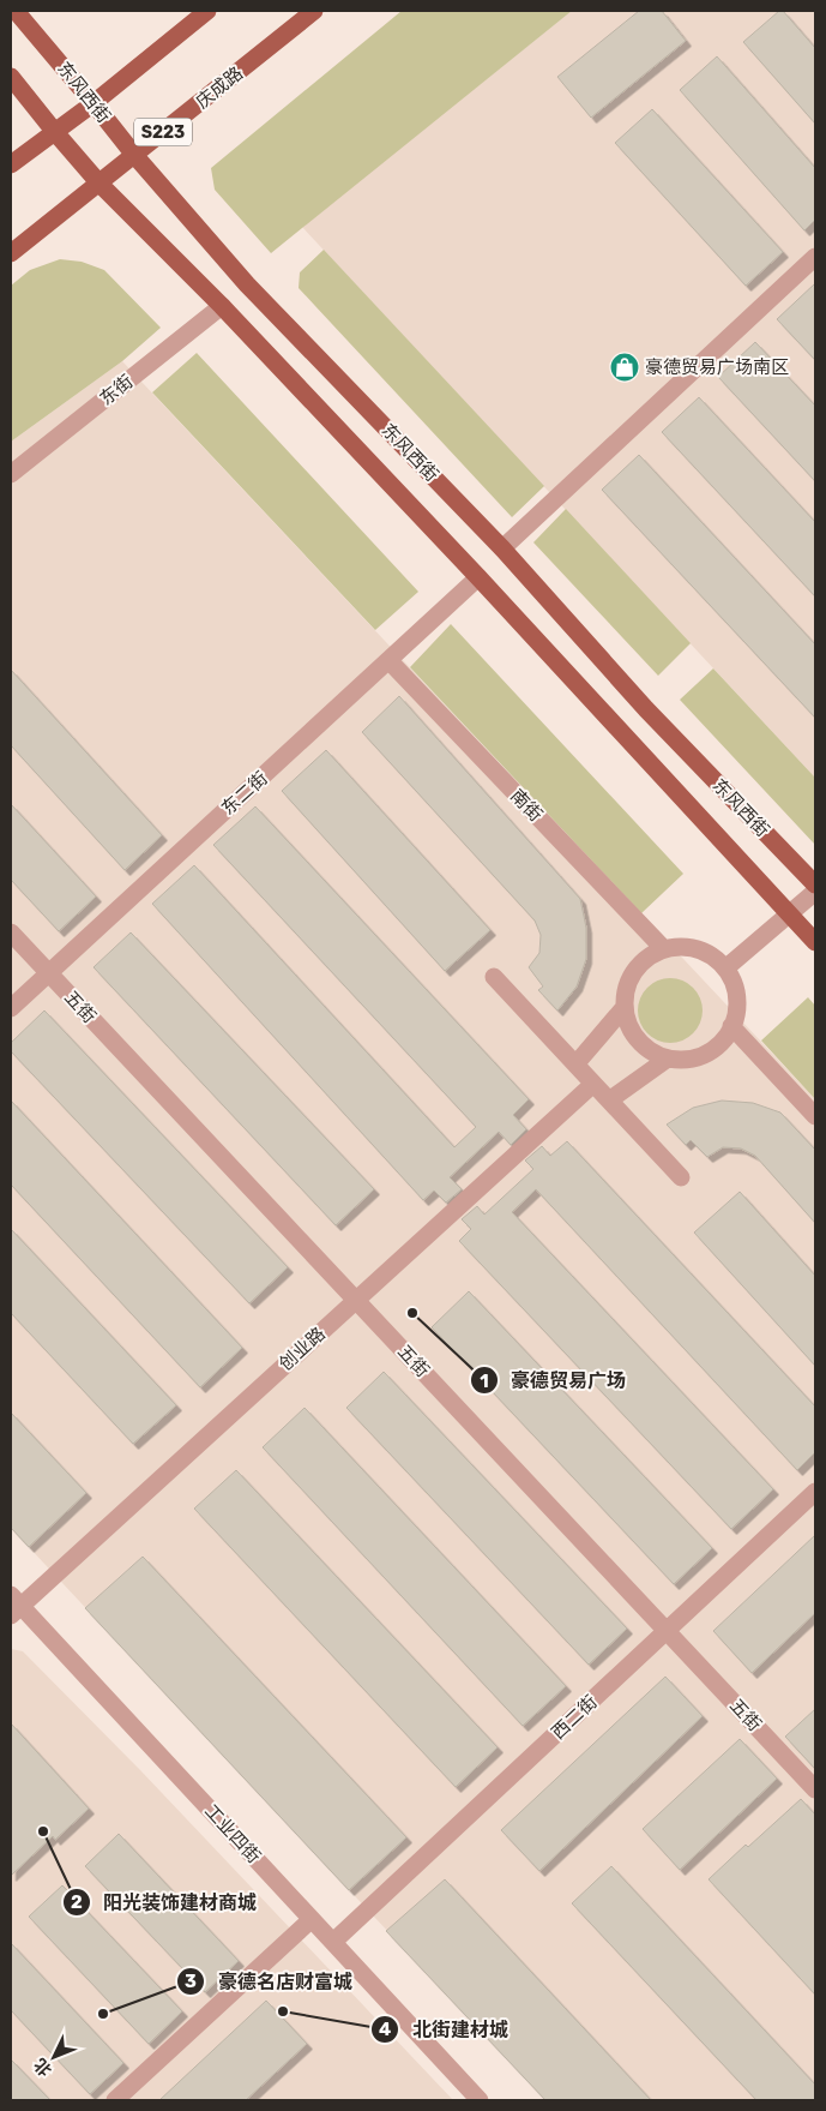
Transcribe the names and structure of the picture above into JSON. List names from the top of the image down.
{
  "streets": {
    "main road": ["庆成路", "东风西街", "S223"],
    "street": [
      "东街",
      "东二街",
      "南街",
      "五街",
      "创业路",
      "西二街",
      "工业四街"
    ]
  },
  "crossings": [
    ["庆成路", "东风西街"],
    ["东风西街", "东街"],
    ["东风西街", "东二街"],
    ["东二街", "南街"],
    ["东二街", "五街"],
    ["五街", "创业路"],
    ["五街", "西二街"],
    ["创业路", "工业四街"],
    ["西二街", "工业四街"]
  ],
  "places": {
    "shop": ["豪德贸易广场南区"],
    "other": [
      "豪德贸易广场",
      "阳光装饰建材商城",
      "北街建材城",
      "豪德名店财富城"
    ]
  },
  "north": "bottom left"
}
